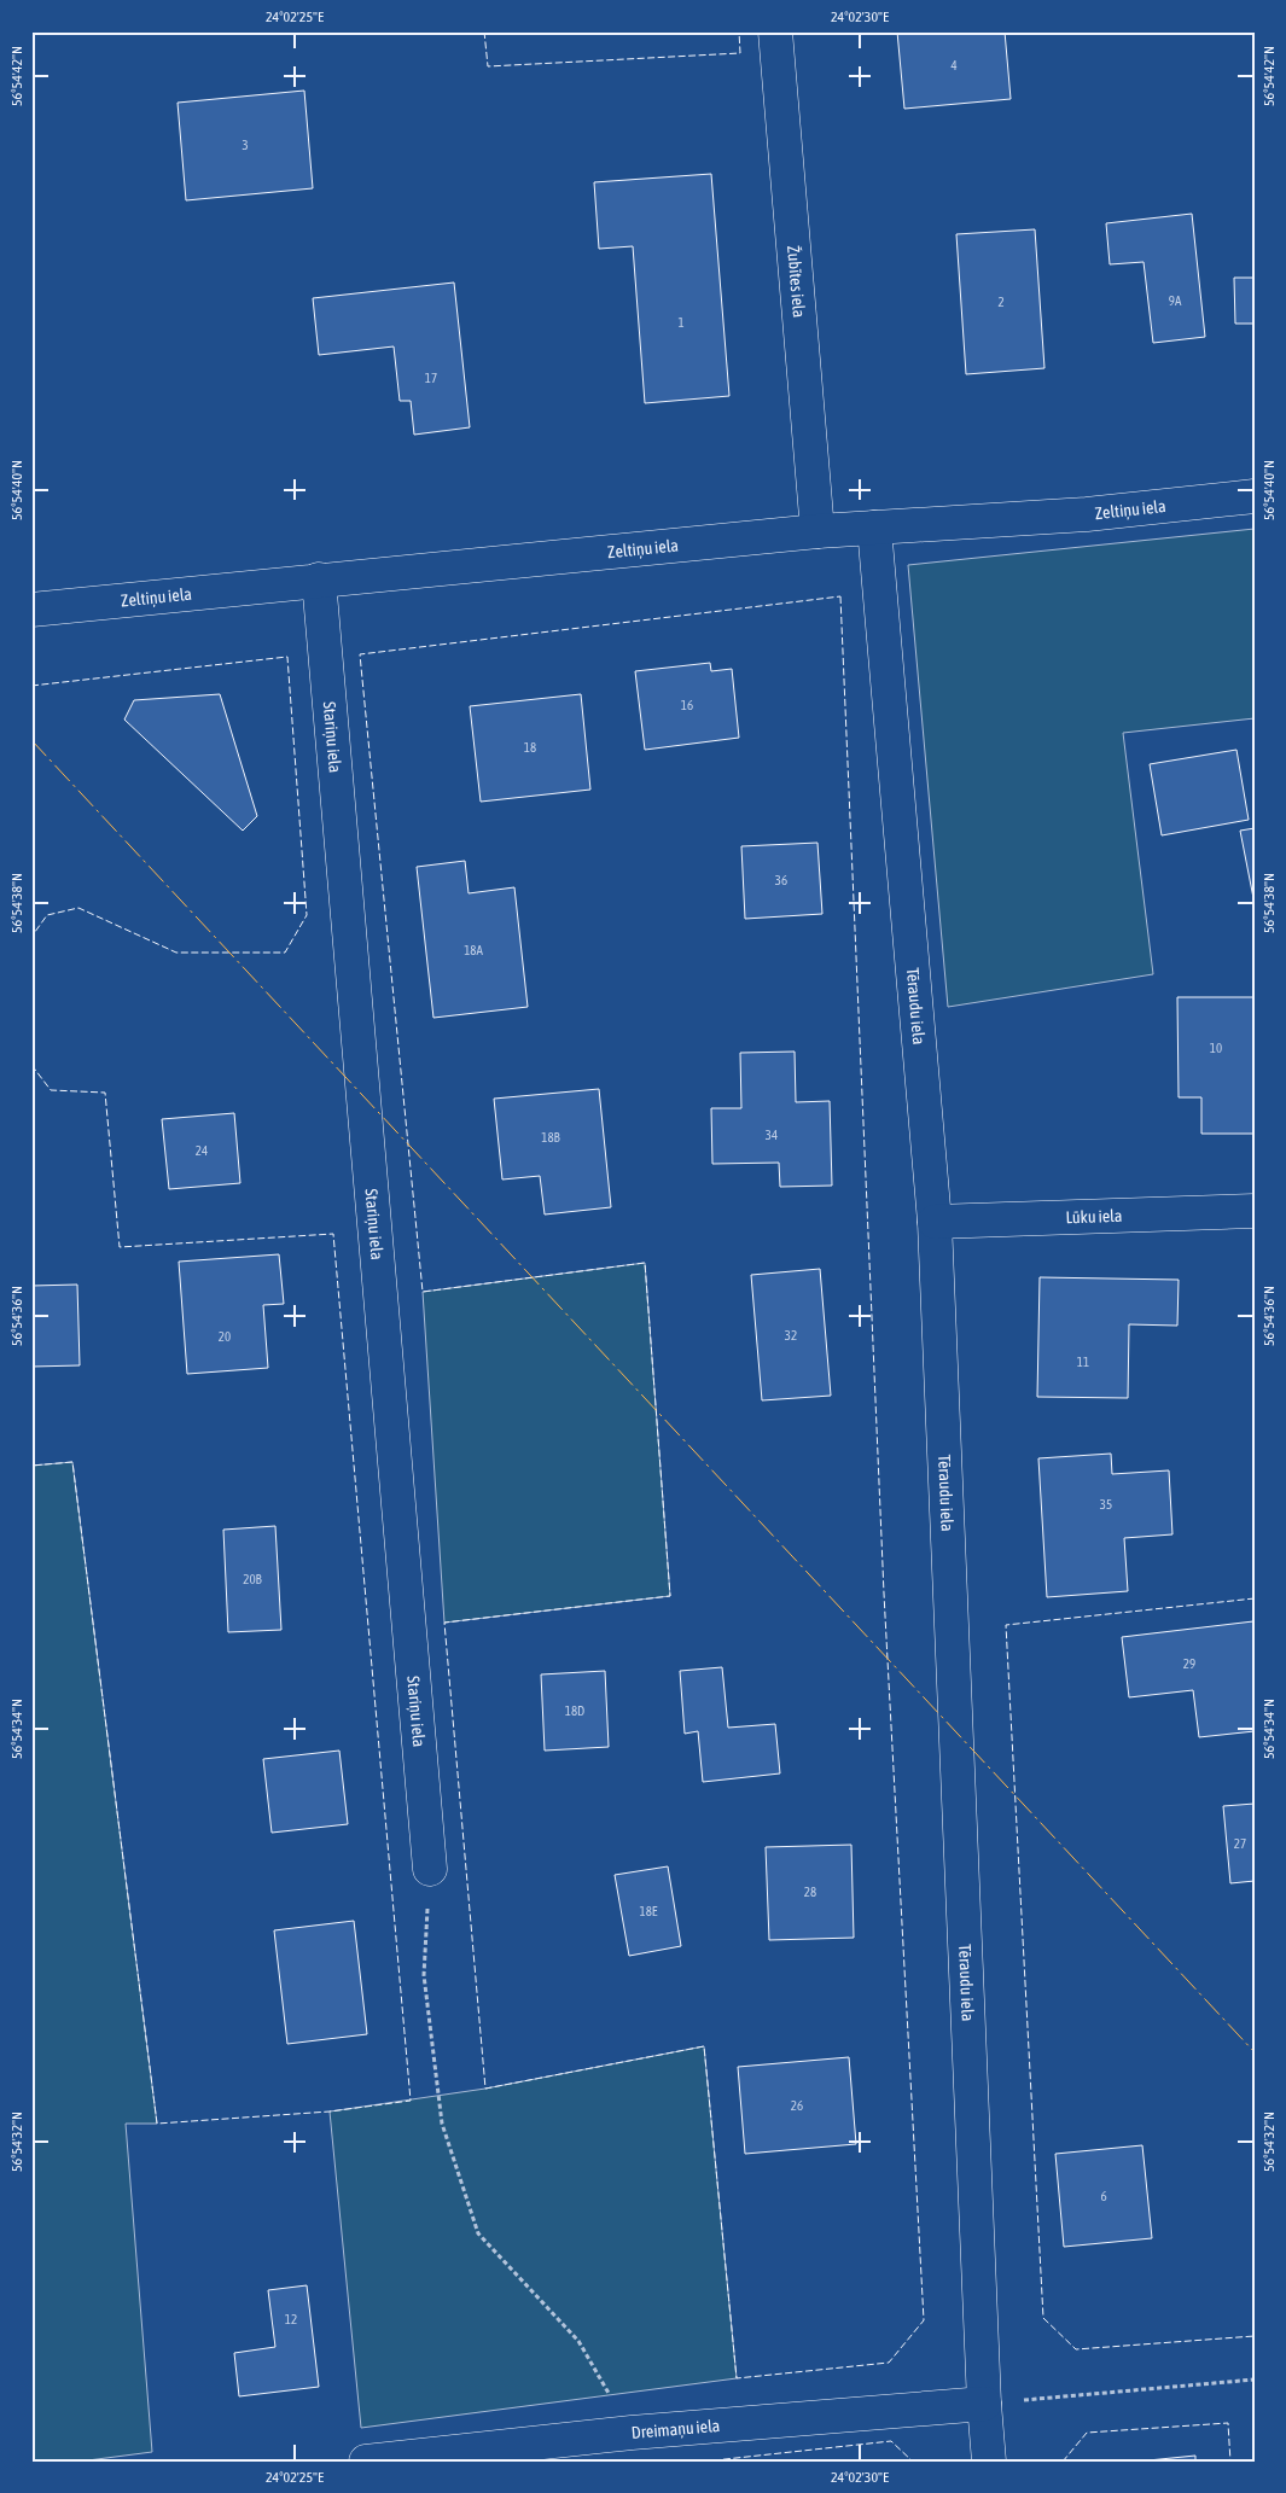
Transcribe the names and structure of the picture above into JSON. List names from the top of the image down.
{
  "streets": {
    "street": [
      "Žubītes iela",
      "Zeltiņu iela",
      "Stariņu iela",
      "Tēraudu iela",
      "Lūku iela",
      "Dreimaņu iela"
    ]
  },
  "crossings": [
    ["Žubītes iela", "Zeltiņu iela"],
    ["Zeltiņu iela", "Stariņu iela"],
    ["Zeltiņu iela", "Tēraudu iela"],
    ["Tēraudu iela", "Lūku iela"],
    ["Tēraudu iela", "Dreimaņu iela"]
  ],
  "house_numbers": [
    "4",
    "3",
    "9A",
    "2",
    "1",
    "17",
    "16",
    "18",
    "36",
    "18A",
    "10",
    "34",
    "18B",
    "24",
    "32",
    "20",
    "11",
    "35",
    "20B",
    "29",
    "18D",
    "27",
    "28",
    "18E",
    "26",
    "6",
    "12"
  ],
  "coordinates": [
    "24°02'25\"E",
    "24°02'30\"E",
    "56°54'42\"N",
    "56°54'40\"N",
    "56°54'38\"N",
    "56°54'36\"N",
    "56°54'34\"N",
    "56°54'32\"N"
  ]
}
